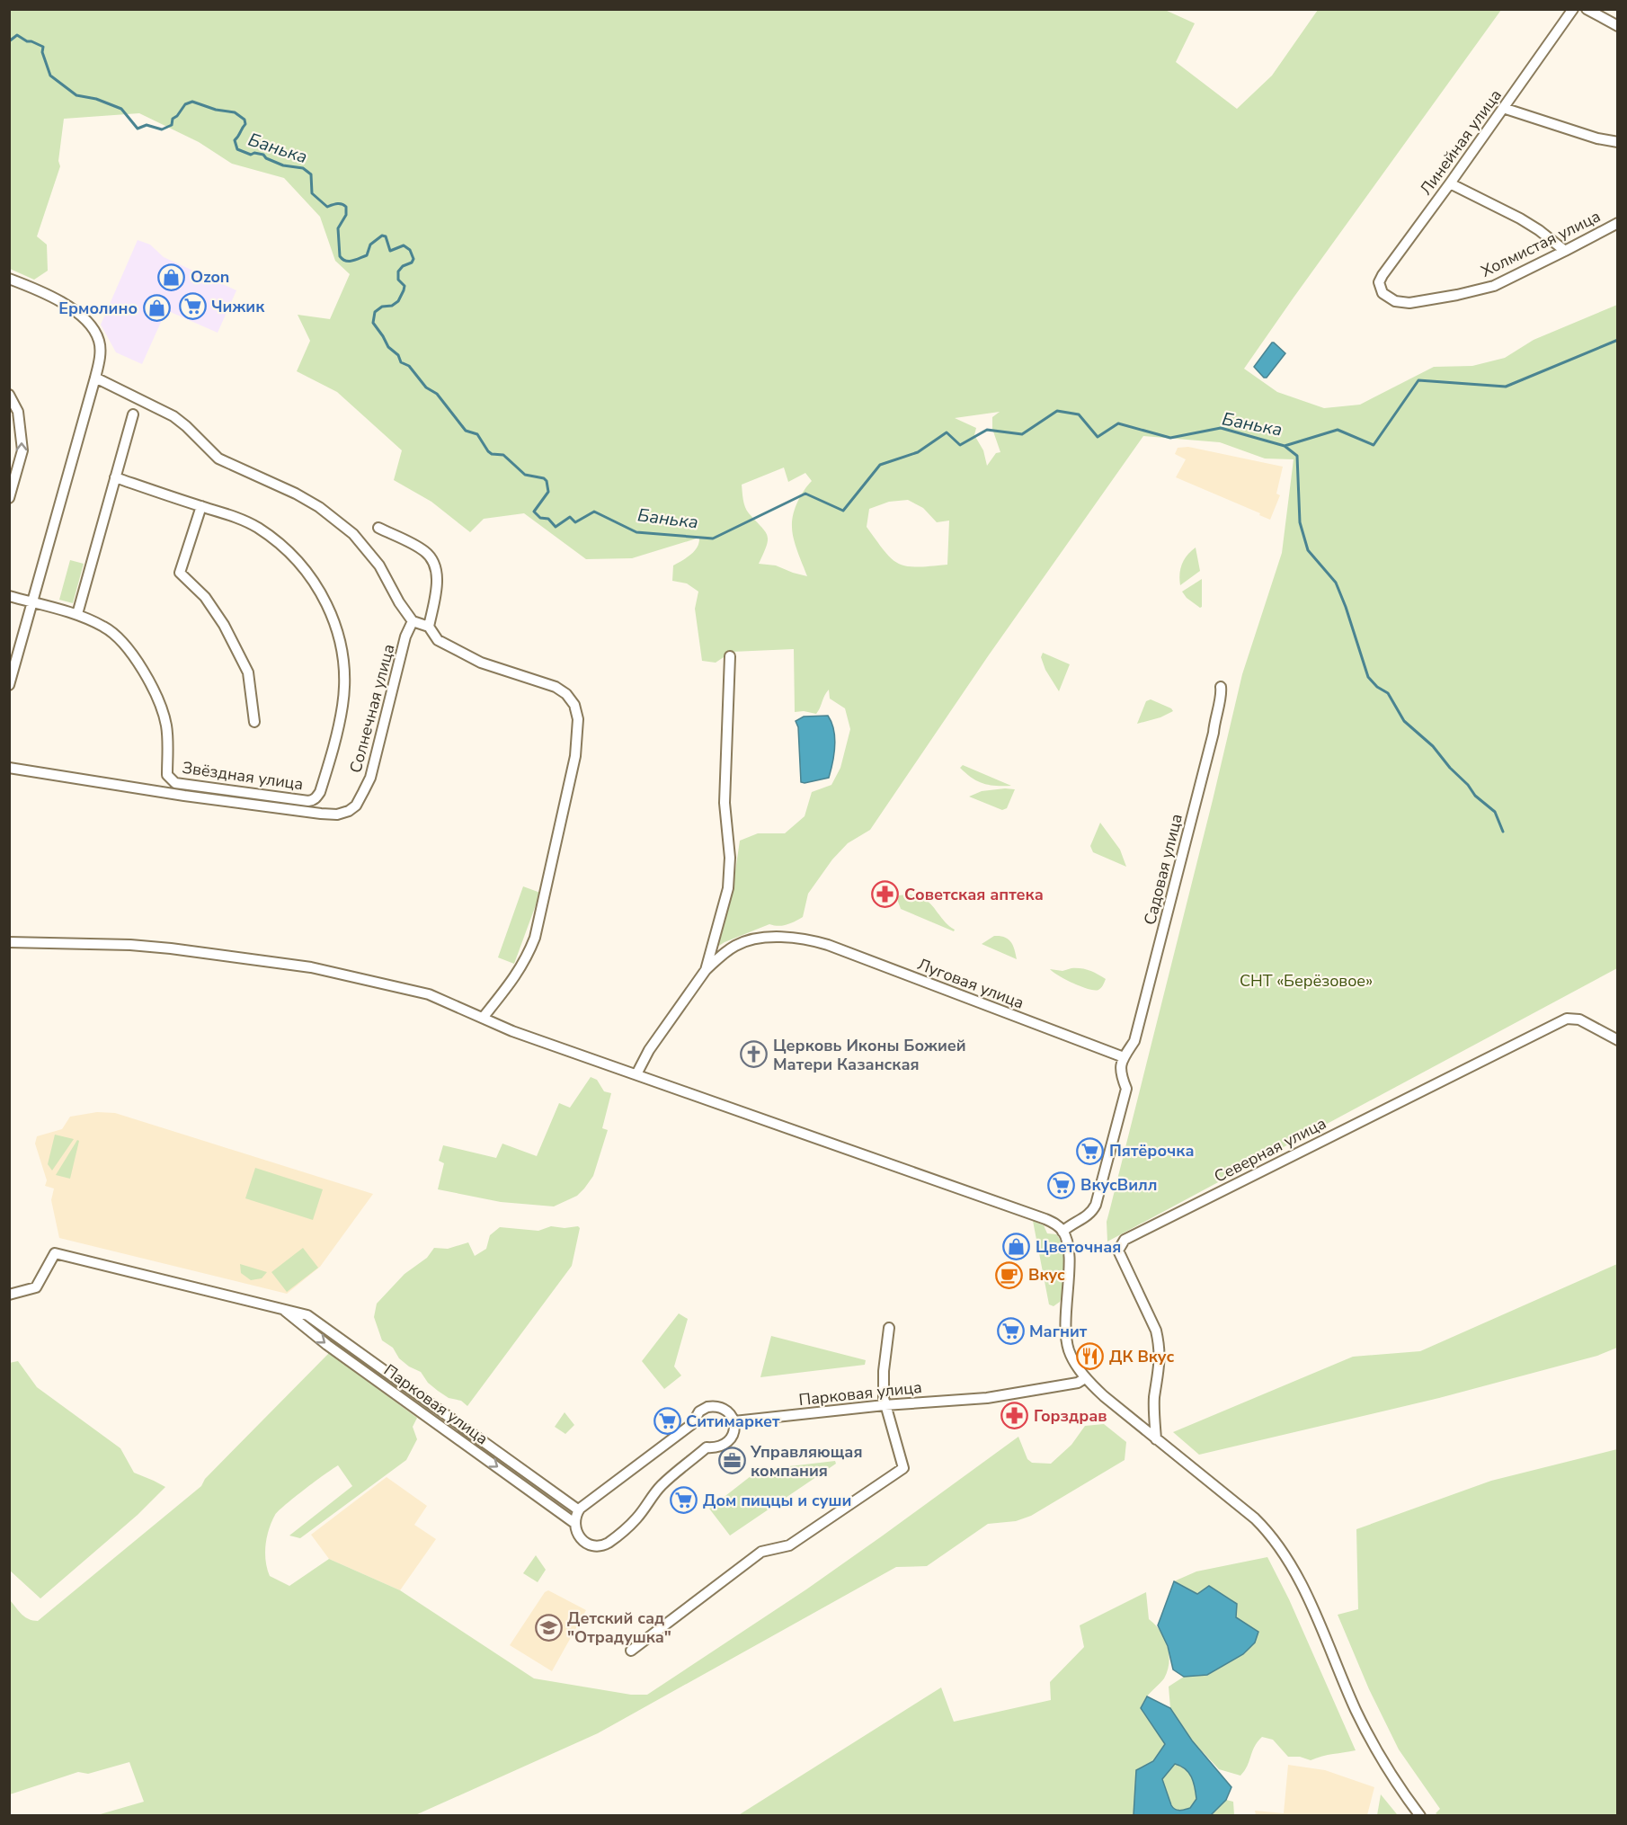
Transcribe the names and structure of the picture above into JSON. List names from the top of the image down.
{
  "streets": {
    "street": [
      "Линейная улица",
      "Холмистая улица",
      "Солнечная улица",
      "Звёздная улица",
      "Садовая улица",
      "Луговая улица",
      "Северная улица",
      "Парковая улица"
    ]
  },
  "crossings": [
    ["Линейная улица", "Холмистая улица"],
    ["Садовая улица", "Луговая улица"]
  ],
  "water": ["Банька"],
  "parks": ["СНТ «Берёзовое»"],
  "places": {
    "shop": ["Ozon", "Ермолино", "Цветочная"],
    "supermarket": [
      "Чижик",
      "Пятёрочка",
      "ВкусВилл",
      "Магнит",
      "Ситимаркет",
      "Дом пиццы и суши"
    ],
    "pharmacy": ["Советская аптека", "Горздрав"],
    "church": ["Церковь Иконы Божией Матери Казанская"],
    "cafe": ["Вкус"],
    "restaurant": ["ДК Вкус"],
    "office": ["Управляющая компания"],
    "school or university": ["Детский сад \"Отрадушка\""]
  }
}
